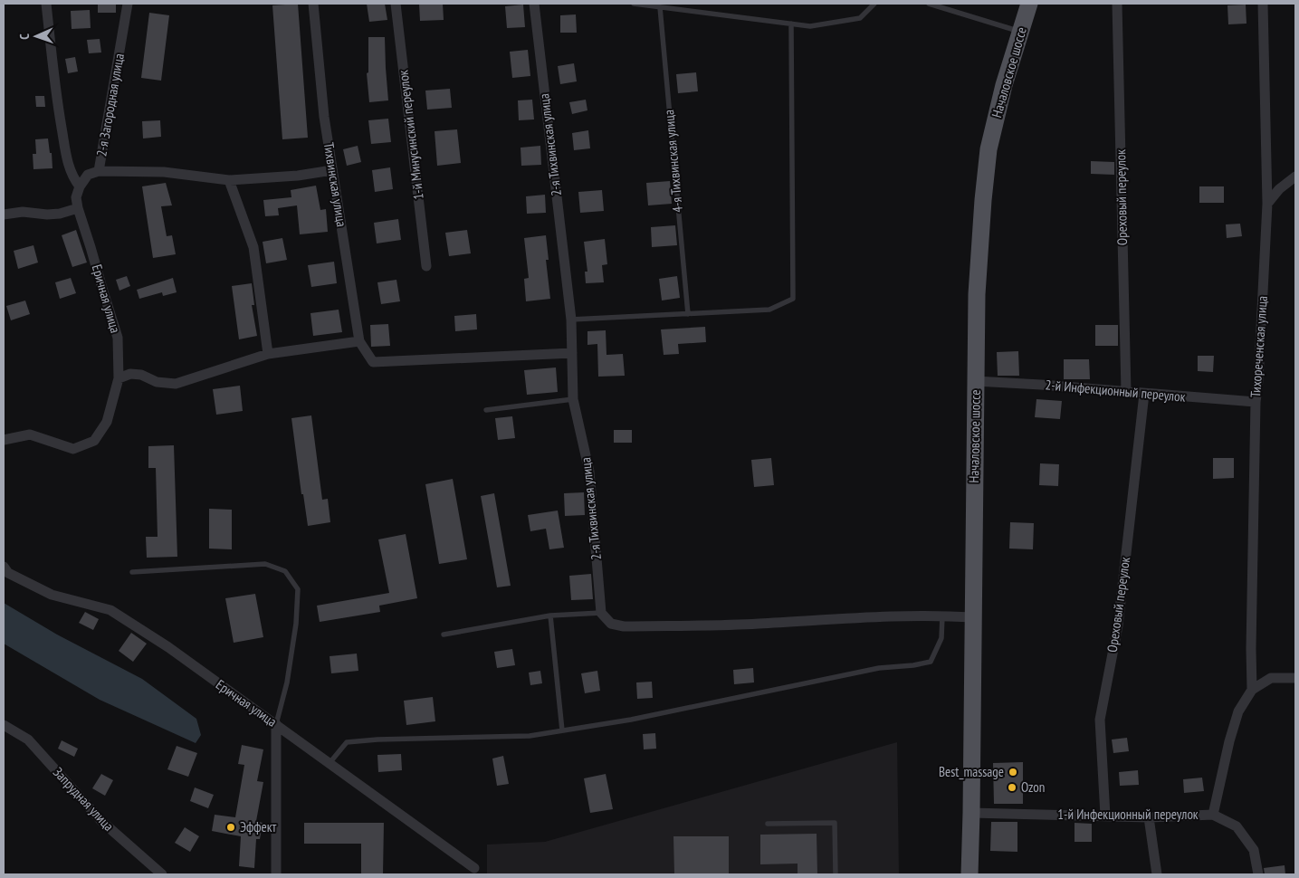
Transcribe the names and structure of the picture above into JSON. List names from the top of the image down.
{
  "streets": {
    "main road": ["Началовское шоссе"],
    "street": [
      "2-я Загородная улица",
      "1-й Минусинский переулок",
      "2-я Тихвинская улица",
      "Тихвинская улица",
      "Ореховый переулок",
      "Еричная улица",
      "Тихореченская улица",
      "2-й Инфекционный переулок",
      "Запрудная улица",
      "1-й Инфекционный переулок"
    ],
    "lane": ["4-я Тихвинская улица"]
  },
  "crossings": [
    ["Началовское шоссе", "2-й Инфекционный переулок"],
    ["Началовское шоссе", "1-й Инфекционный переулок"],
    ["2-я Тихвинская улица", "Тихвинская улица"],
    ["Ореховый переулок", "2-й Инфекционный переулок"],
    ["Ореховый переулок", "1-й Инфекционный переулок"],
    ["Тихореченская улица", "2-й Инфекционный переулок"],
    ["Тихореченская улица", "1-й Инфекционный переулок"]
  ],
  "places": ["Best_massage", "Ozon", "Эффект"],
  "north": "left"
}
